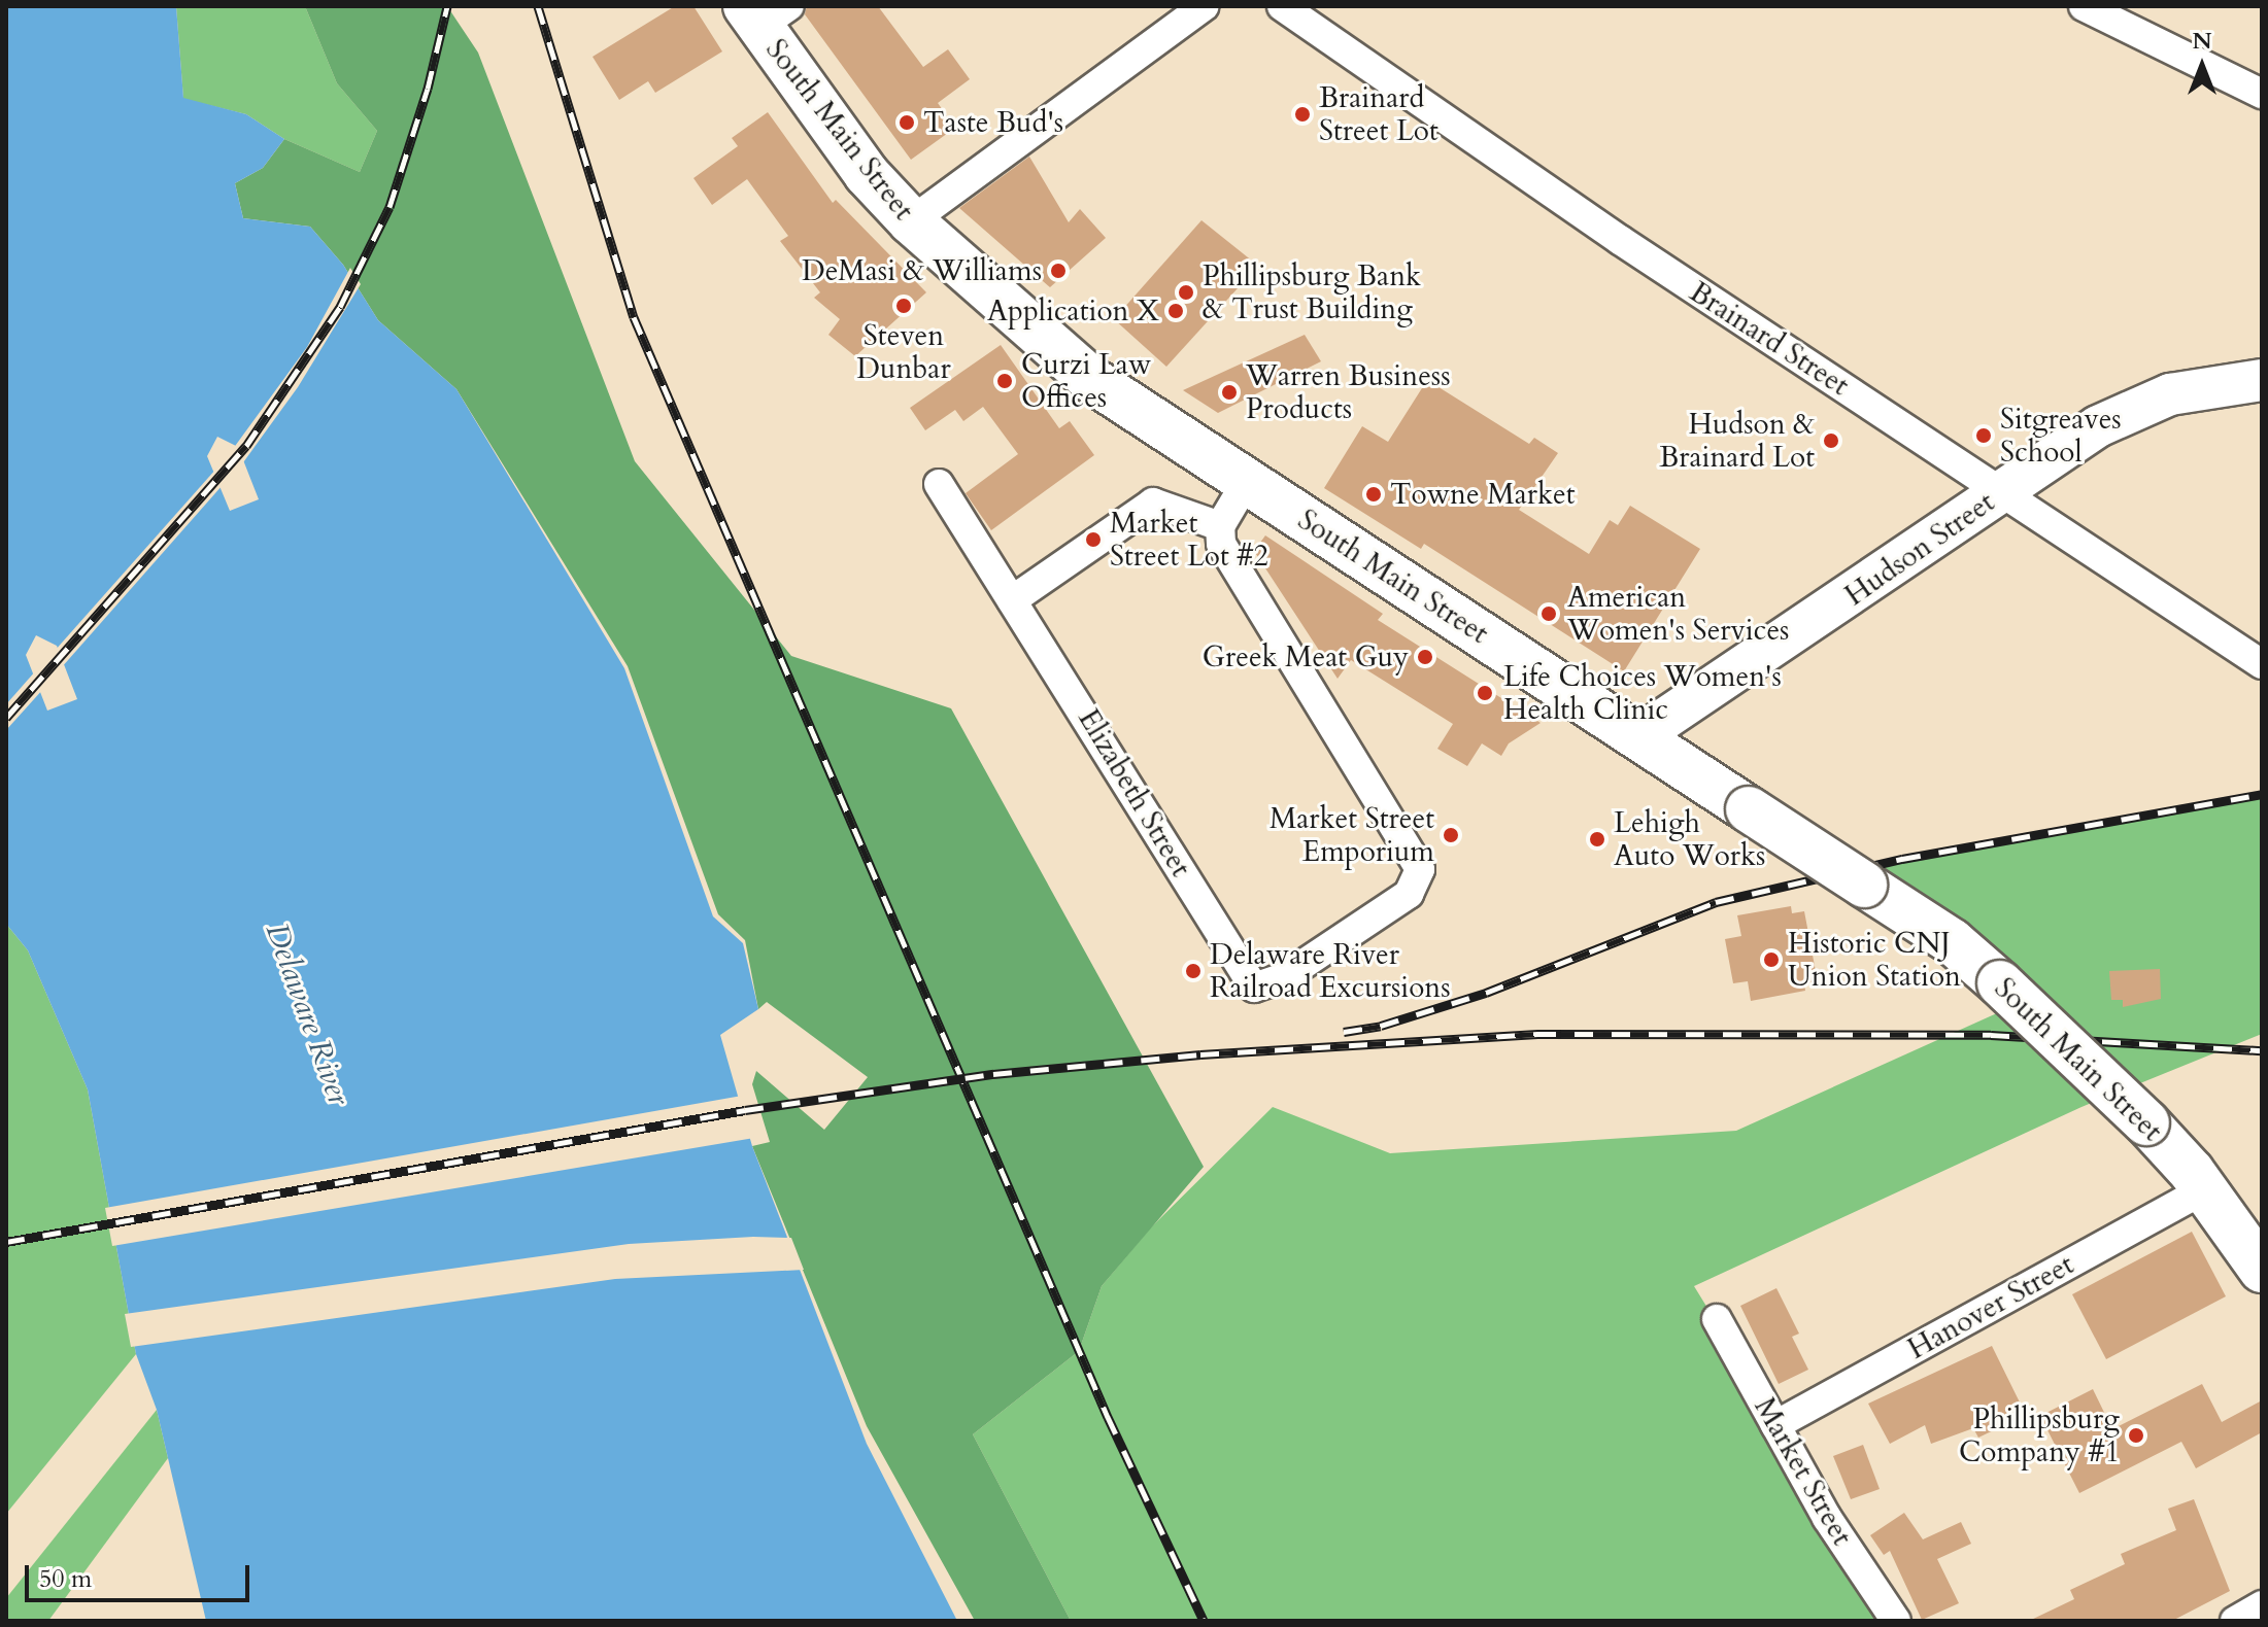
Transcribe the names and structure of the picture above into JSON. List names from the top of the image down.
{
  "streets": {
    "main road": ["South Main Street"],
    "street": [
      "Brainard Street",
      "Hudson Street",
      "Elizabeth Street",
      "Hanover Street",
      "Market Street"
    ]
  },
  "crossings": [
    ["South Main Street", "Hudson Street"],
    ["South Main Street", "Hanover Street"],
    ["Brainard Street", "Hudson Street"],
    ["Hanover Street", "Market Street"]
  ],
  "water": ["Delaware River"],
  "places": [
    "Brainard Street Lot",
    "Taste Bud's",
    "DeMasi & Williams",
    "Phillipsburg Bank & Trust Building",
    "Steven Dunbar",
    "Application X",
    "Curzi Law Offices",
    "Warren Business Products",
    "Sitgreaves School",
    "Hudson & Brainard Lot",
    "Towne Market",
    "Market Street Lot #2",
    "American Women's Services",
    "Greek Meat Guy",
    "Life Choices Women's Health Clinic",
    "Market Street Emporium",
    "Lehigh Auto Works",
    "Historic CNJ Union Station",
    "Delaware River Railroad Excursions",
    "Phillipsburg Company #1"
  ],
  "scale_bar": "50 m",
  "north": "top"
}
